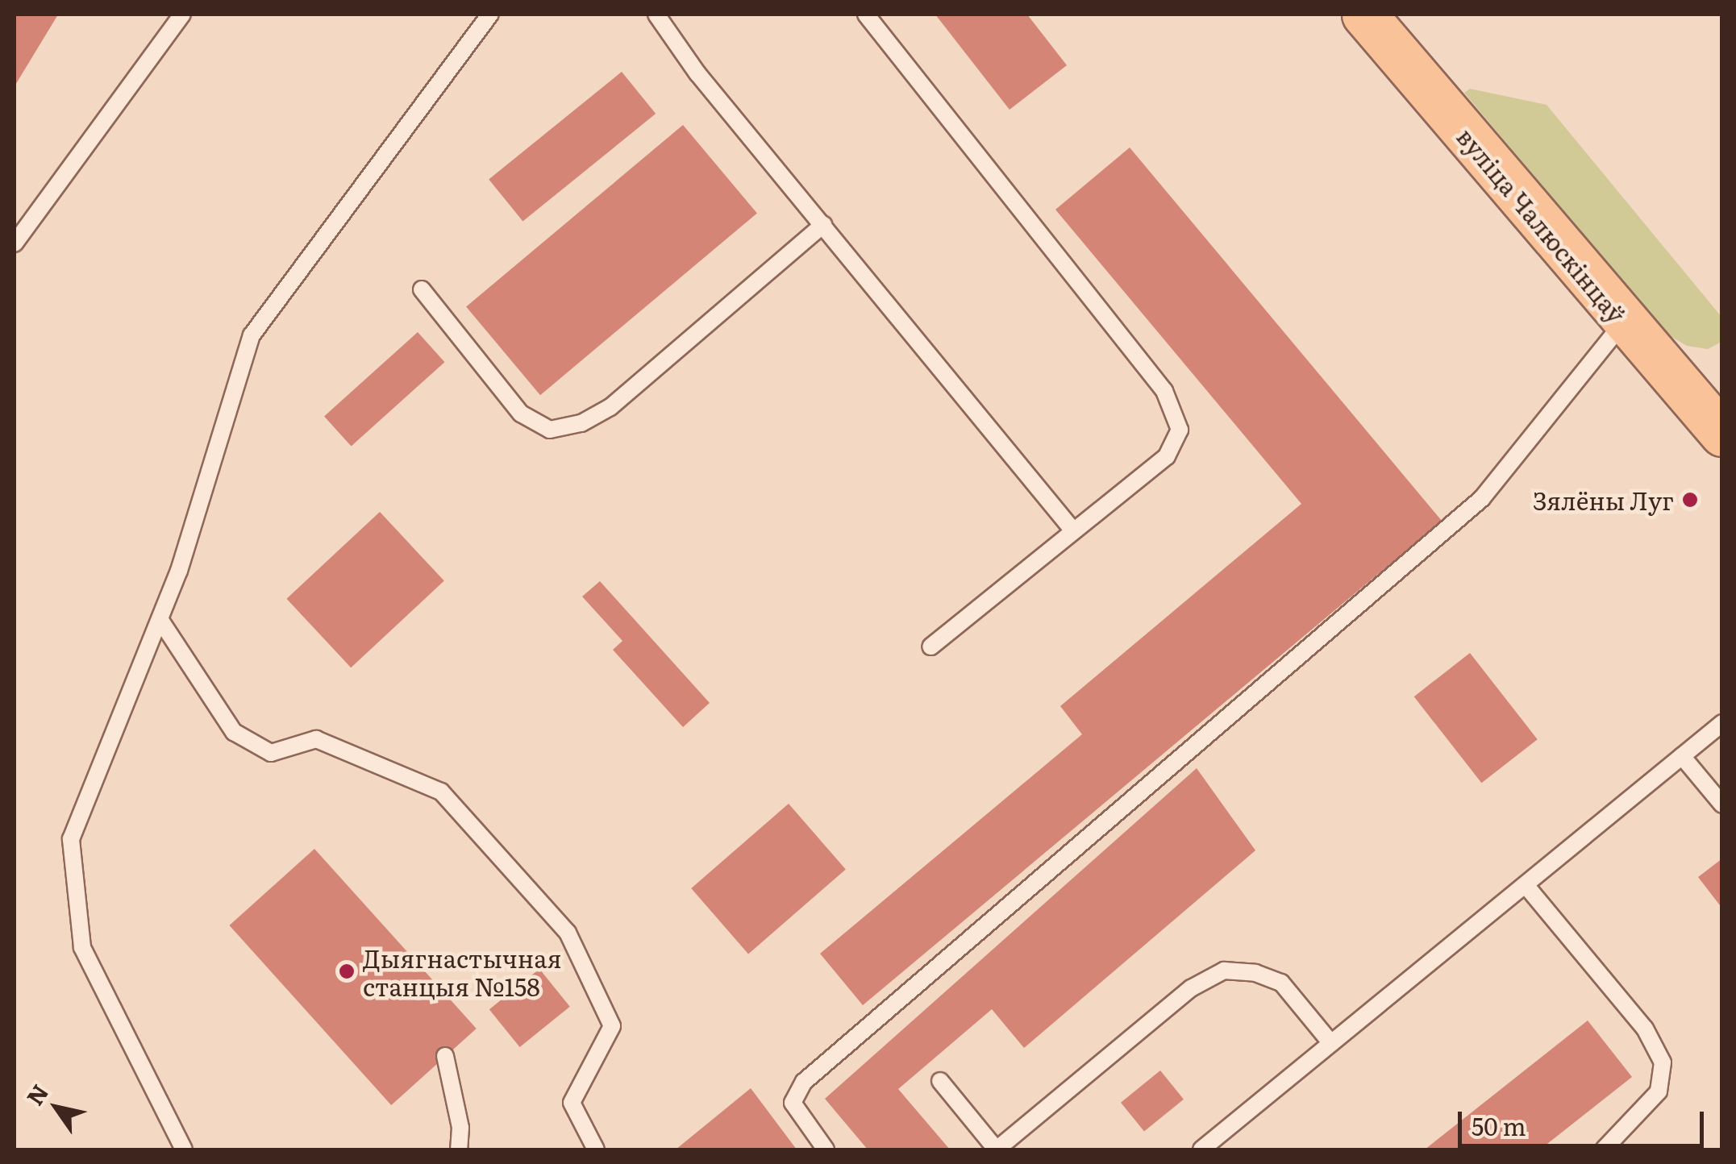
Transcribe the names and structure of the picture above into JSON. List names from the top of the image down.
{
  "streets": {
    "main road": ["вуліца Чалюскінцаў"]
  },
  "places": ["Зялёны Луг", "Дыягнастычная станцыя №158"],
  "scale_bar": "50 m",
  "north": "top left"
}
